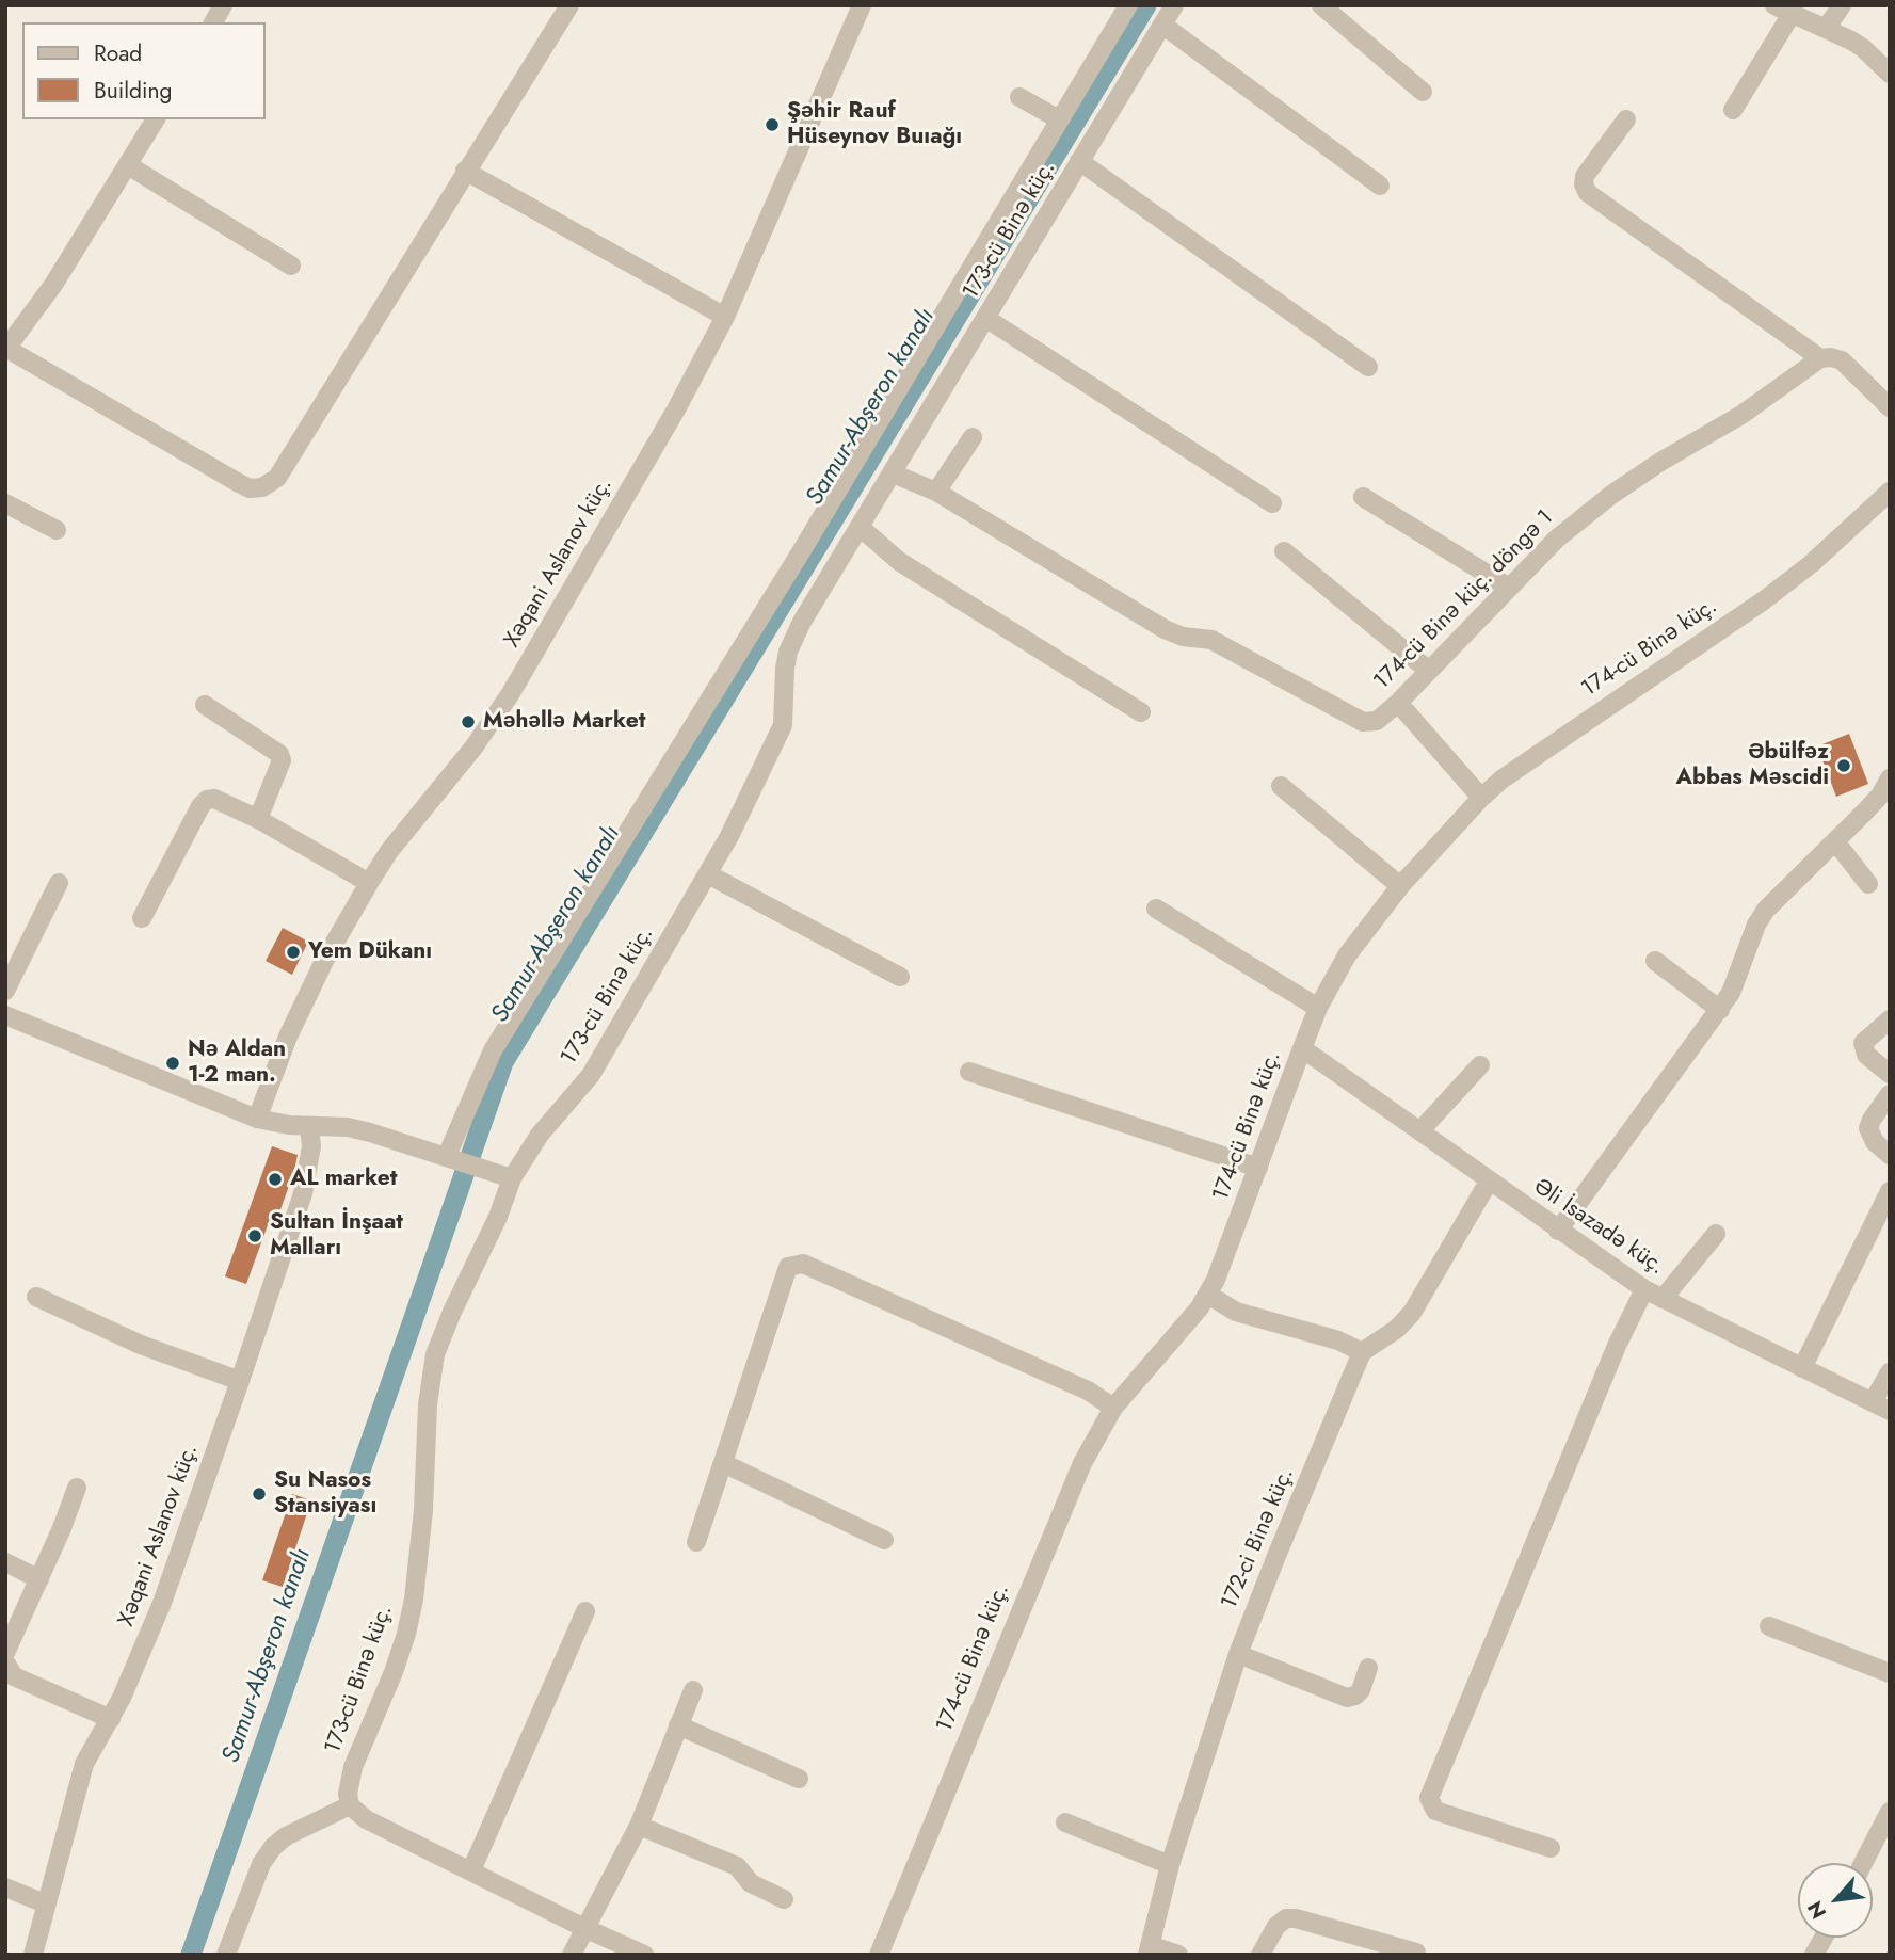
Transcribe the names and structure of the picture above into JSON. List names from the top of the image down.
{
  "streets": {
    "street": [
      "173-cü Binə küç.",
      "Xəqani Aslanov küç.",
      "174-cü Binə küç. döngə 1",
      "174-cü Binə küç.",
      "Əli İsazadə küç.",
      "172-ci Binə küç."
    ]
  },
  "crossings": [
    ["173-cü Binə küç.", "174-cü Binə küç. döngə 1"],
    ["174-cü Binə küç.", "Əli İsazadə küç."]
  ],
  "water": ["Samur-Abşeron kanalı"],
  "places": [
    "Şəhir Rauf Hüseynov Buıağı",
    "Məhəllə Market",
    "Əbülfəz Abbas Məscidi",
    "Yem Dükanı",
    "Nə Aldan 1-2 man.",
    "AL market",
    "Sultan İnşaat Malları",
    "Su Nasos Stansiyası"
  ],
  "legend": ["Road", "Building"],
  "north": "bottom left"
}
